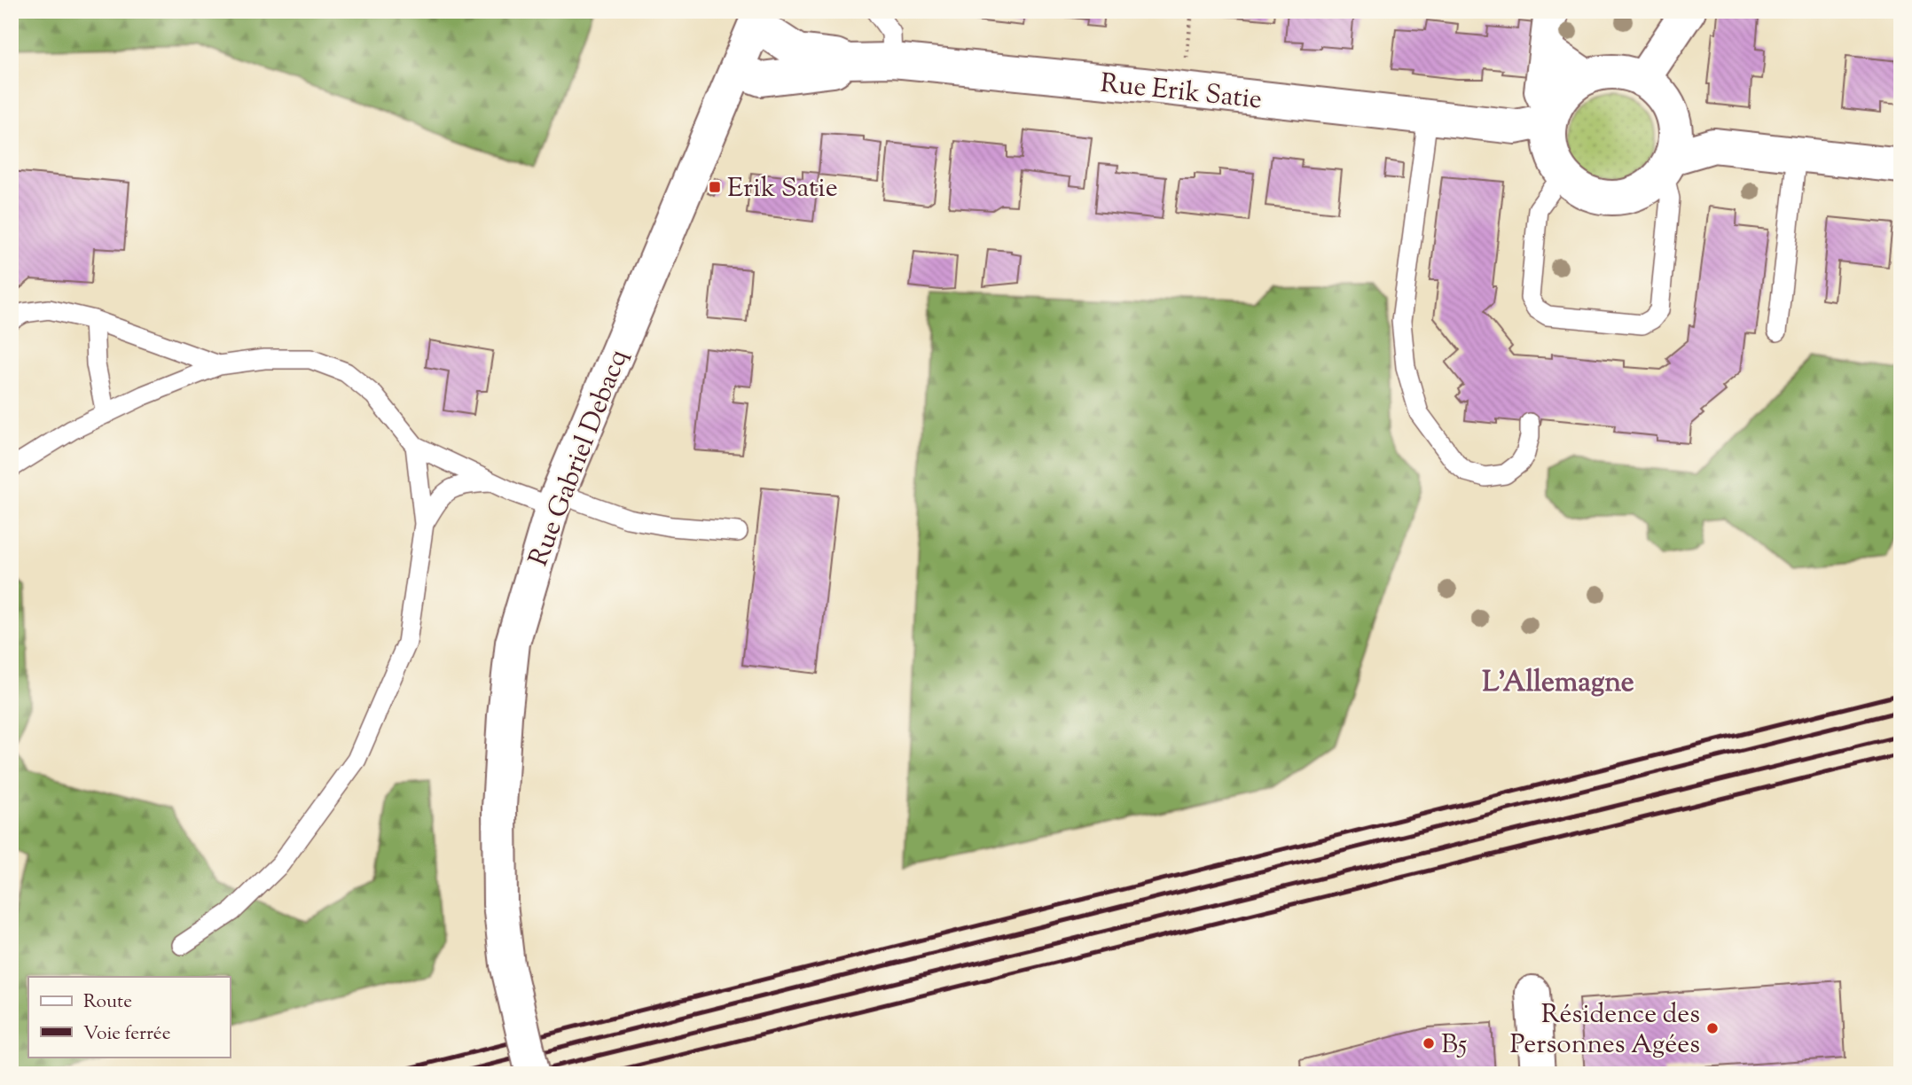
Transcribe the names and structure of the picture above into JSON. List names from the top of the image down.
{
  "streets": {
    "street": ["Rue Erik Satie", "Rue Gabriel Debacq"]
  },
  "crossings": [
    ["Rue Erik Satie", "Rue Gabriel Debacq"]
  ],
  "districts": ["L'Allemagne"],
  "places": {
    "transit": ["Erik Satie"],
    "other": ["Résidence des Personnes Agées", "B5"]
  },
  "legend": ["Route", "Voie ferrée"]
}
